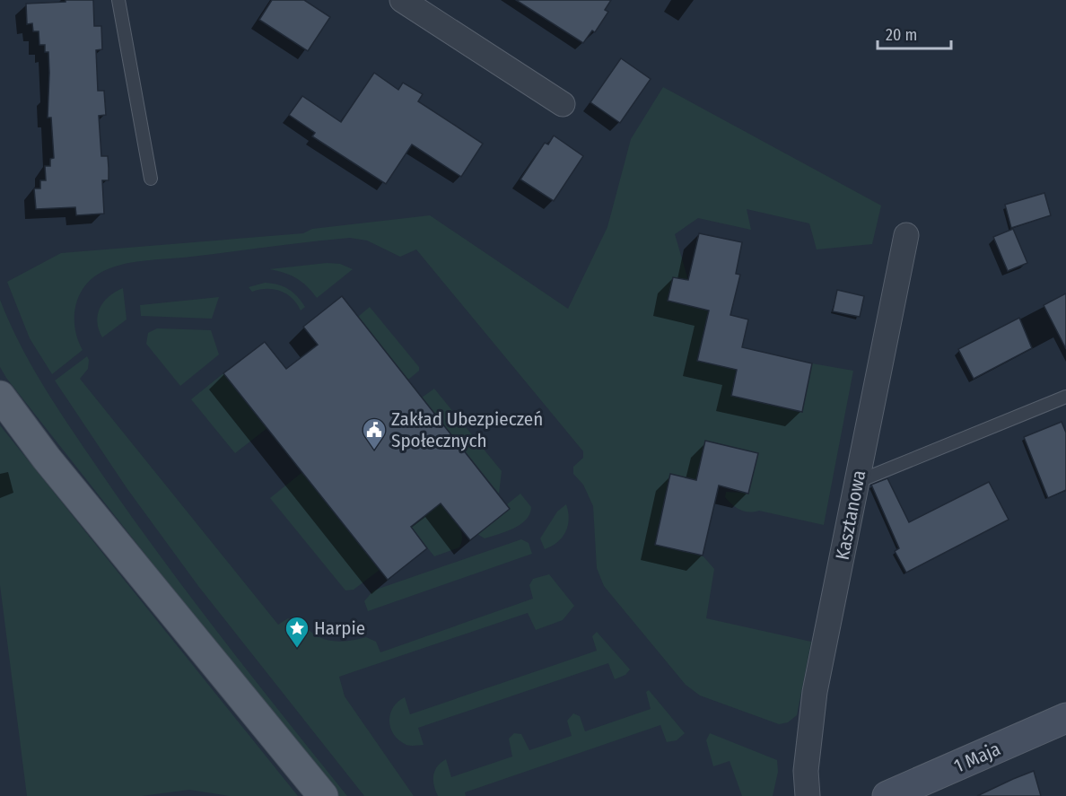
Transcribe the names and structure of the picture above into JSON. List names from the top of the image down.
{
  "streets": {
    "street": ["Kasztanowa", "1 Maja"]
  },
  "places": {
    "public building": ["Zakład Ubezpieczeń Społecznych"],
    "place": ["Harpie"]
  },
  "scale_bar": "20 m"
}
